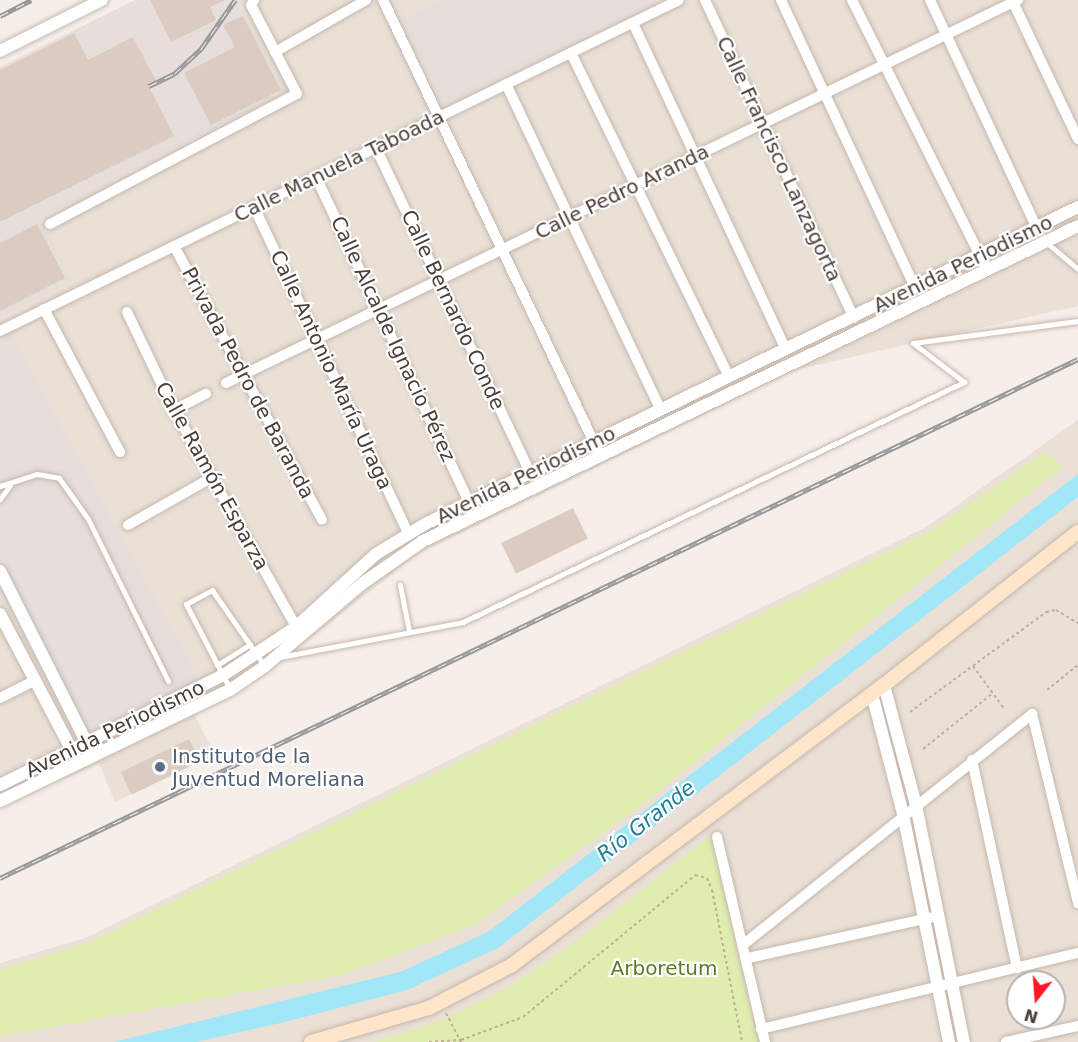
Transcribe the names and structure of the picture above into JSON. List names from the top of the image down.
{
  "streets": {
    "street": [
      "Calle Francisco Lanzagorta",
      "Calle Manuela Taboada",
      "Calle Pedro Aranda",
      "Avenida Periodismo",
      "Calle Bernardo Conde",
      "Calle Alcalde Ignacio Pérez",
      "Calle Antonio María Uraga",
      "Privada Pedro de Baranda",
      "Calle Ramón Esparza"
    ]
  },
  "crossings": [
    ["Calle Francisco Lanzagorta", "Calle Pedro Aranda"],
    ["Calle Francisco Lanzagorta", "Avenida Periodismo"],
    ["Calle Manuela Taboada", "Calle Bernardo Conde"],
    ["Calle Manuela Taboada", "Calle Alcalde Ignacio Pérez"],
    ["Calle Manuela Taboada", "Calle Antonio María Uraga"],
    ["Calle Manuela Taboada", "Privada Pedro de Baranda"],
    ["Calle Pedro Aranda", "Calle Bernardo Conde"],
    ["Calle Pedro Aranda", "Calle Alcalde Ignacio Pérez"],
    ["Calle Pedro Aranda", "Calle Antonio María Uraga"],
    ["Calle Pedro Aranda", "Privada Pedro de Baranda"],
    ["Avenida Periodismo", "Calle Bernardo Conde"],
    ["Avenida Periodismo", "Calle Alcalde Ignacio Pérez"],
    ["Avenida Periodismo", "Calle Antonio María Uraga"],
    ["Avenida Periodismo", "Calle Ramón Esparza"]
  ],
  "water": ["Río Grande"],
  "parks": ["Arboretum"],
  "places": ["Instituto de la Juventud Moreliana"],
  "north": "bottom"
}
